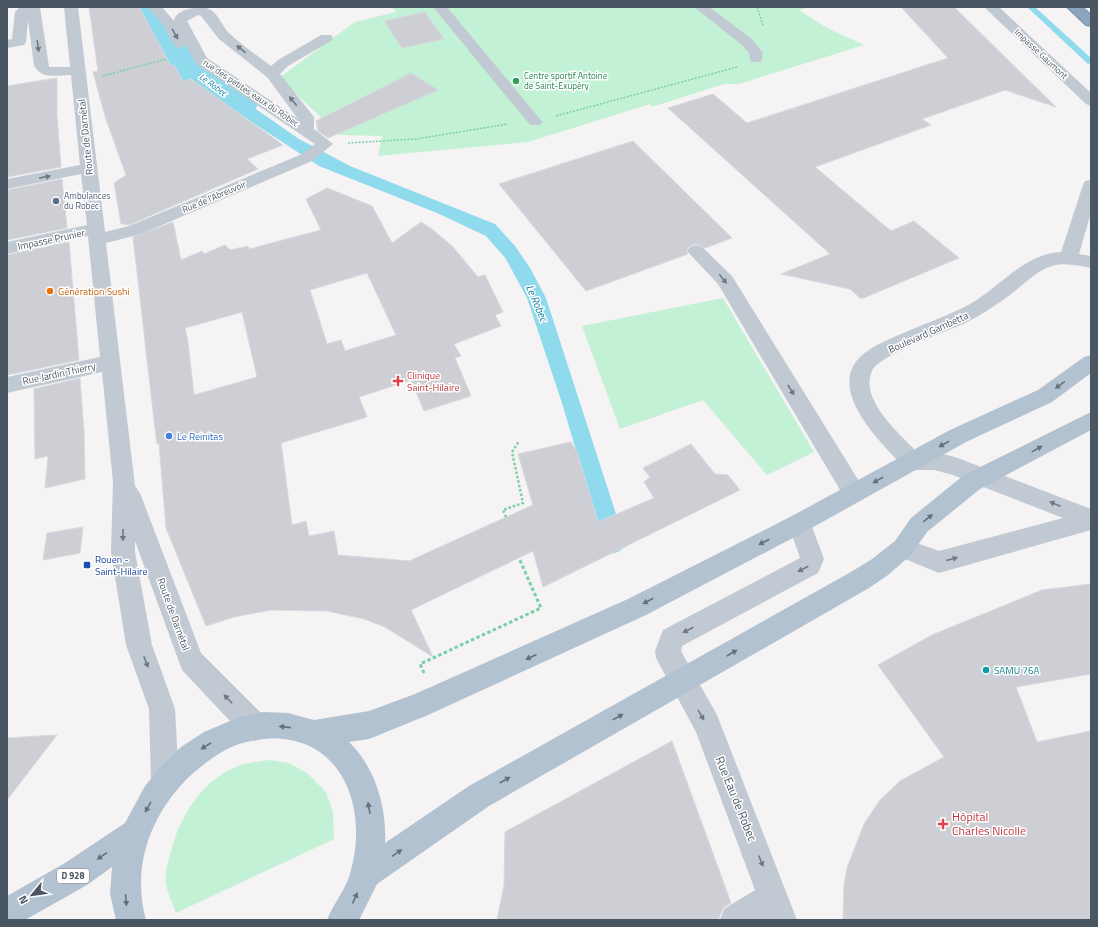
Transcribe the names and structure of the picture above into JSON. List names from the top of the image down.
{
  "streets": {
    "main road": ["D 928"],
    "street": [
      "Impasse Gaumont",
      "rue des petites eaux du Robec",
      "Route de Darnétal",
      "Rue de l'Abreuvoir",
      "Impasse Prunier",
      "Boulevard Gambetta",
      "Rue Jardin Thierry",
      "Rue Eau de Robec"
    ]
  },
  "crossings": [
    ["rue des petites eaux du Robec", "Rue de l'Abreuvoir"],
    ["Route de Darnétal", "Rue de l'Abreuvoir"],
    ["Route de Darnétal", "Impasse Prunier"],
    ["Route de Darnétal", "Rue Jardin Thierry"],
    ["Rue de l'Abreuvoir", "Impasse Prunier"]
  ],
  "water": ["Le Robec"],
  "places": {
    "other": [
      "Centre sportif Antoine de Saint-Exupéry",
      "Ambulances du Robec",
      "Génération Sushi",
      "Le Reinitas",
      "SAMU 76A"
    ],
    "health": ["Clinique Saint-Hilaire", "Hôpital Charles Nicolle"],
    "transit": ["Rouen - Saint-Hilaire"]
  },
  "north": "bottom left"
}
